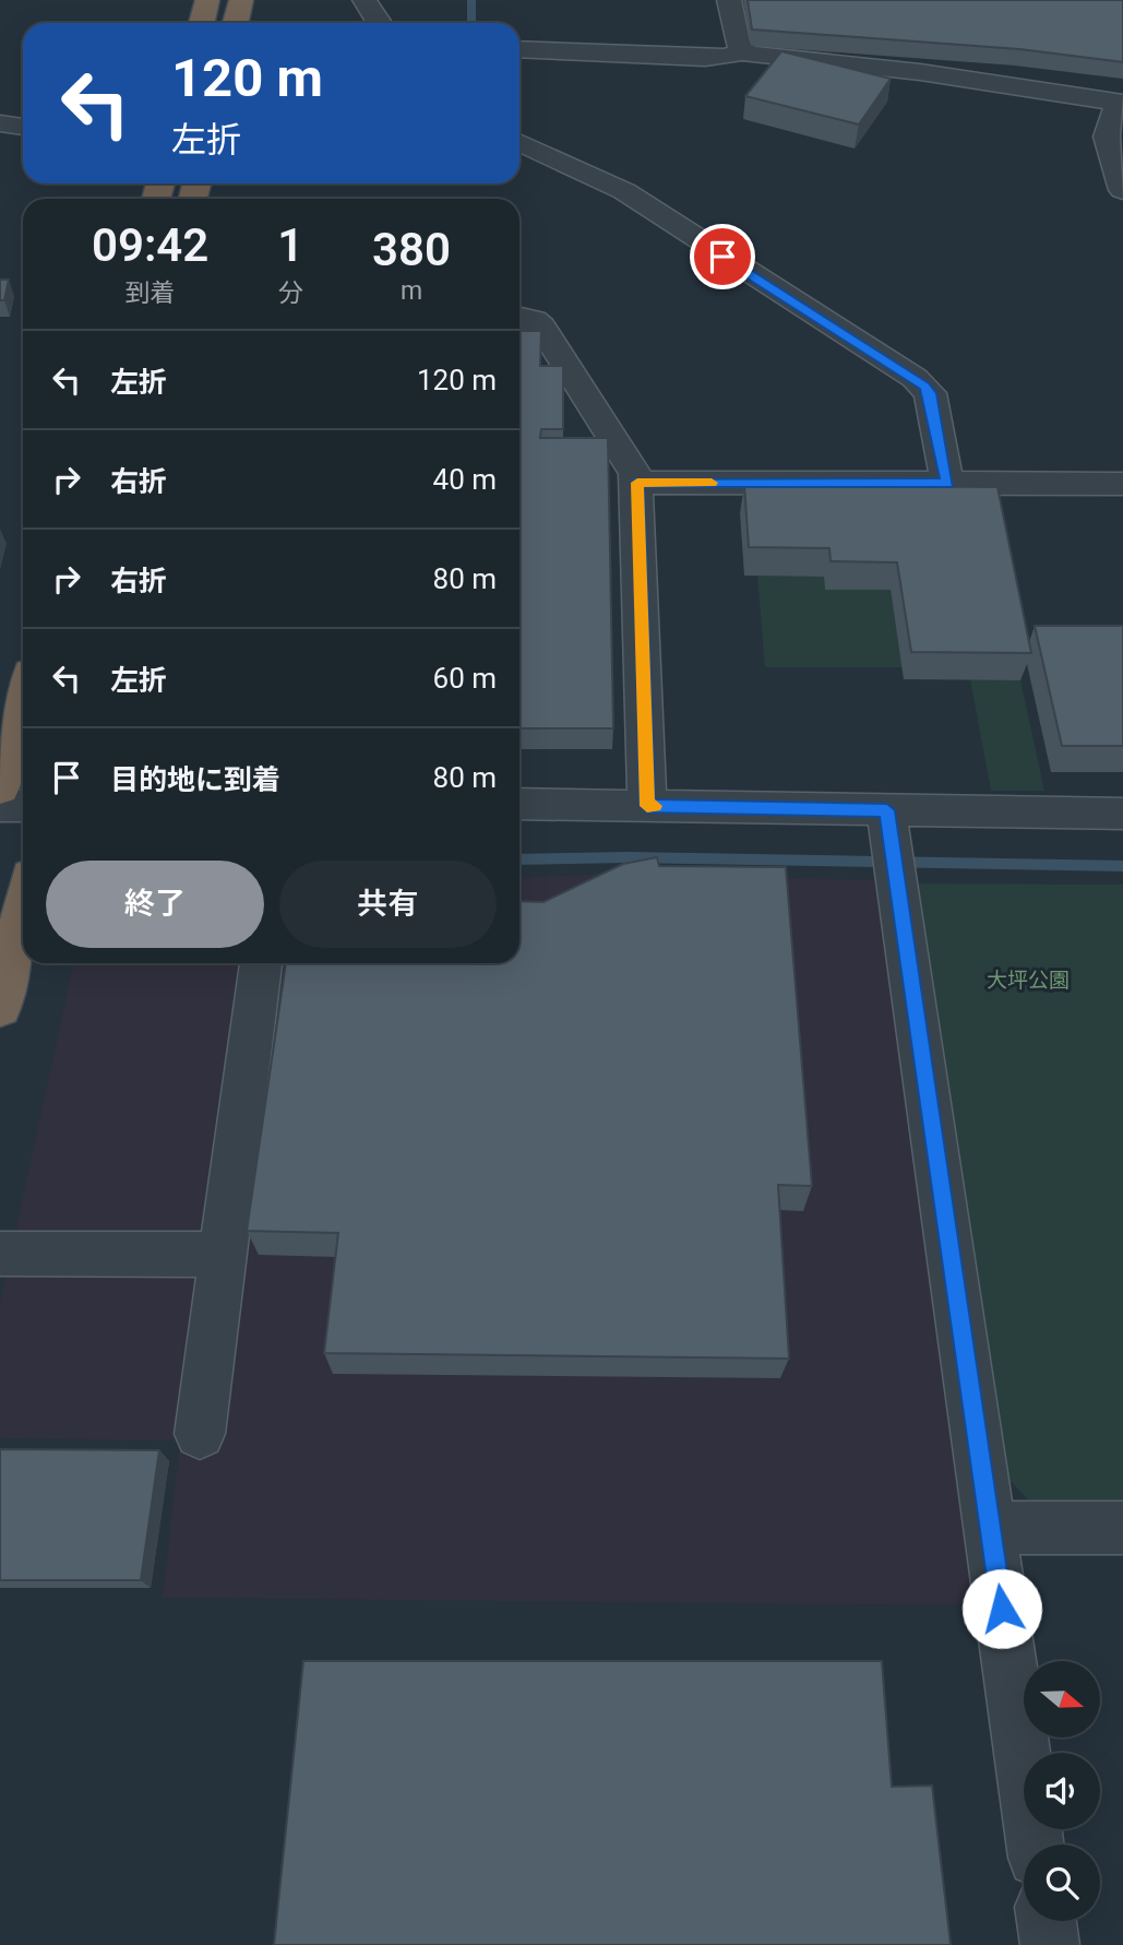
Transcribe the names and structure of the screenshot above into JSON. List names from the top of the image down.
{
  "parks": ["大坪公園"],
  "north": "right",
  "page": {
    "turn": ["120 m", "左折"],
    "eta": [
      "09:42",
      "到着",
      "1",
      "分",
      "380",
      "m"
    ],
    "list": [
      {
        "name": "左折",
        "value": "120 m"
      },
      {
        "name": "右折",
        "value": "40 m"
      },
      {
        "name": "右折",
        "value": "80 m"
      },
      {
        "name": "左折",
        "value": "60 m"
      },
      {
        "name": "目的地に到着",
        "value": "80 m"
      }
    ],
    "buttons": ["終了", "共有"]
  }
}
